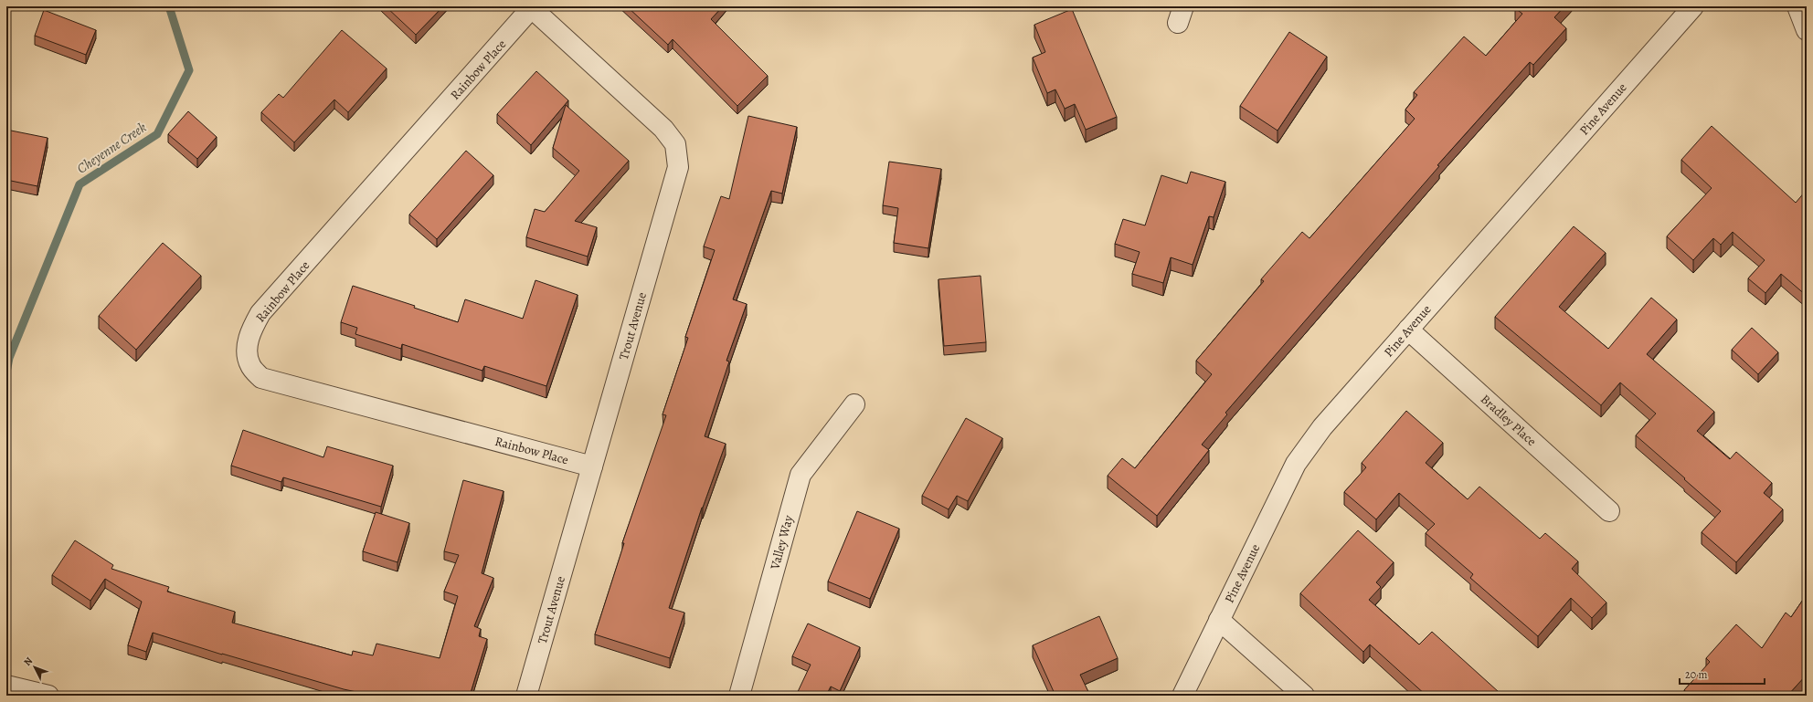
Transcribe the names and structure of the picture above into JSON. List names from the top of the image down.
{
  "streets": {
    "street": [
      "Rainbow Place",
      "Pine Avenue",
      "Trout Avenue",
      "Bradley Place",
      "Valley Way"
    ]
  },
  "crossings": [
    ["Rainbow Place", "Trout Avenue"],
    ["Pine Avenue", "Bradley Place"]
  ],
  "water": ["Cheyenne Creek"],
  "scale_bar": "20 m",
  "north": "top left"
}
